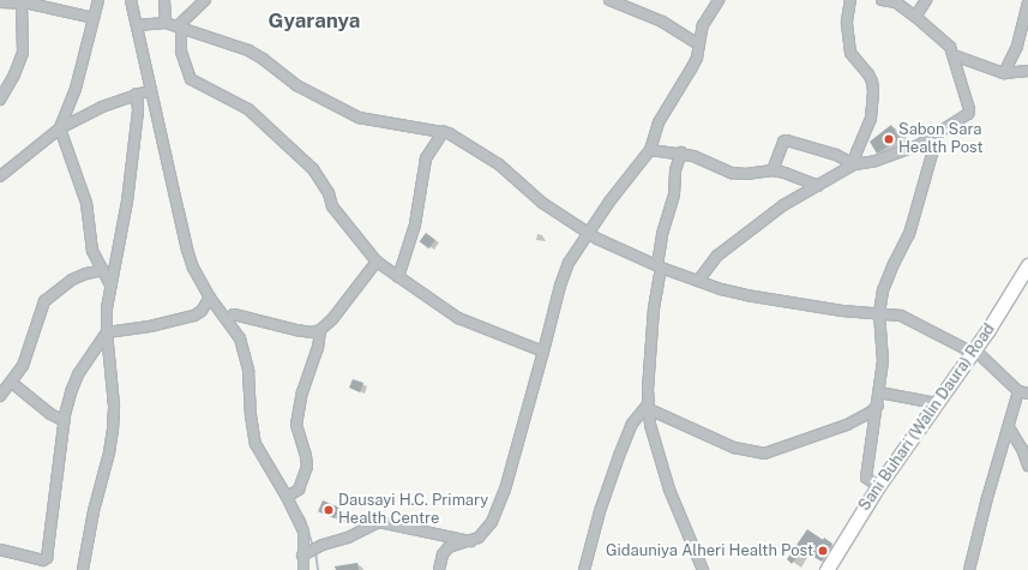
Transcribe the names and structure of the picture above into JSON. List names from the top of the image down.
{
  "streets": {
    "street": ["Sani Buhari (Walin Daura) Road"]
  },
  "districts": ["Gyaranya"],
  "places": ["Sabon Sara Health Post", "Dausayi H.C. Primary Health Centre", "Gidauniya Alheri Health Post"]
}
